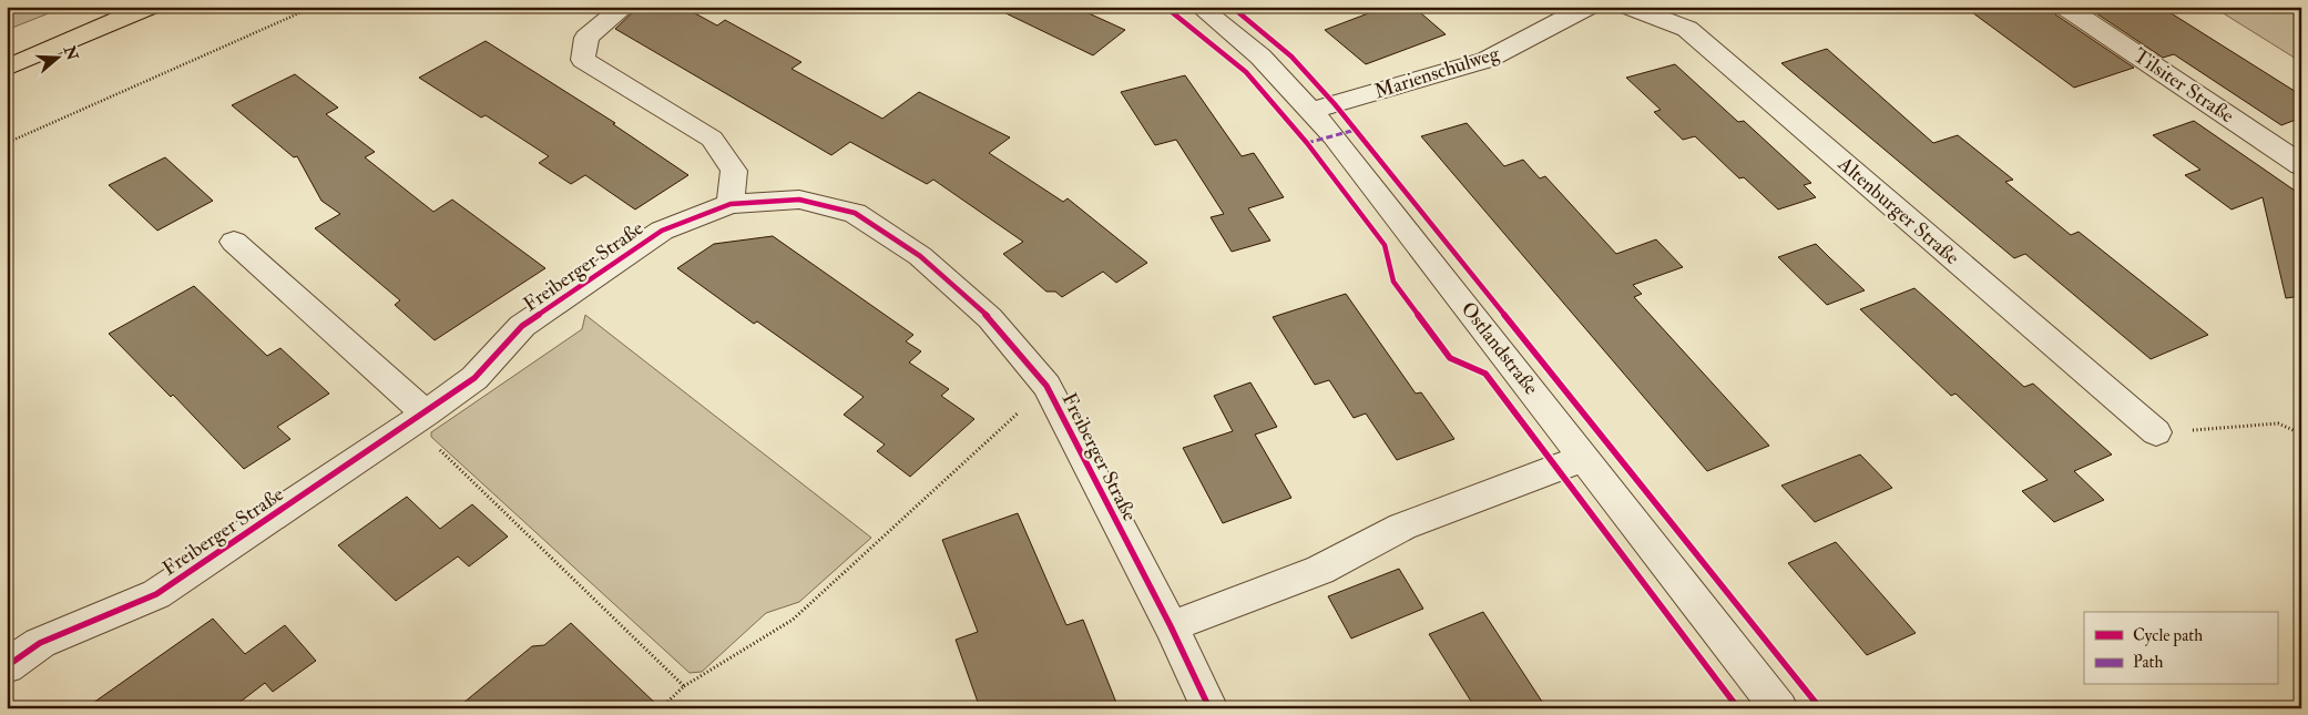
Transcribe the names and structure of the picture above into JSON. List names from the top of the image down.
{
  "streets": {
    "street": [
      "Marienschulweg",
      "Tilsiter Straße",
      "Altenburger Straße",
      "Freiberger Straße",
      "Ostlandstraße"
    ]
  },
  "crossings": [
    ["Marienschulweg", "Ostlandstraße"]
  ],
  "legend": ["Cycle path", "Path"],
  "north": "right"
}
